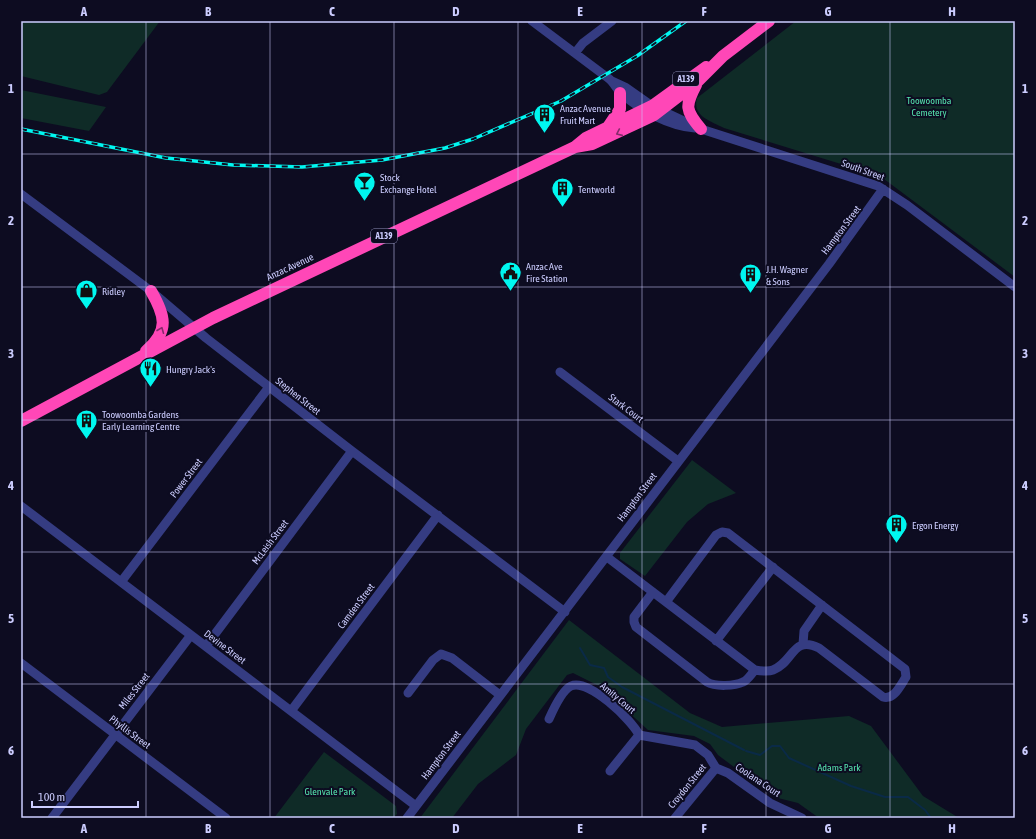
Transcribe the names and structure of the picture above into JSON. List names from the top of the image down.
{
  "streets": {
    "highway": ["A139", "Anzac Avenue"],
    "street": [
      "South Street",
      "Hampton Street",
      "Stephen Street",
      "Stark Court",
      "Power Street",
      "McLeish Street",
      "Camden Street",
      "Devine Street",
      "Miles Street",
      "Amity Court",
      "Phyllis Street",
      "Coolana Court",
      "Croydon Street"
    ]
  },
  "crossings": [
    ["South Street", "Hampton Street"],
    ["South Street", "Anzac Avenue"],
    ["Hampton Street", "Stephen Street"],
    ["Hampton Street", "Stark Court"],
    ["Hampton Street", "Devine Street"],
    ["Anzac Avenue", "Stephen Street"],
    ["Stephen Street", "Power Street"],
    ["Stephen Street", "McLeish Street"],
    ["Stephen Street", "Camden Street"],
    ["Power Street", "Devine Street"],
    ["McLeish Street", "Devine Street"],
    ["Camden Street", "Devine Street"],
    ["Devine Street", "Miles Street"],
    ["Miles Street", "Phyllis Street"],
    ["Amity Court", "Coolana Court"],
    ["Coolana Court", "Croydon Street"]
  ],
  "parks": ["Toowoomba Cemetery", "Adams Park", "Glenvale Park"],
  "places": {
    "building": [
      "Anzac Avenue Fruit Mart",
      "Tentworld",
      "J.H. Wagner & Sons",
      "Toowoomba Gardens Early Learning Centre",
      "Ergon Energy"
    ],
    "bar": ["Stock Exchange Hotel"],
    "public building": ["Anzac Ave Fire Station"],
    "shop": ["Ridley"],
    "restaurant": ["Hungry Jack's"]
  },
  "scale_bar": "100 m",
  "grid": {
    "columns": [
      "A",
      "B",
      "C",
      "D",
      "E",
      "F",
      "G",
      "H"
    ],
    "rows": [
      "1",
      "2",
      "3",
      "4",
      "5",
      "6"
    ]
  }
}
